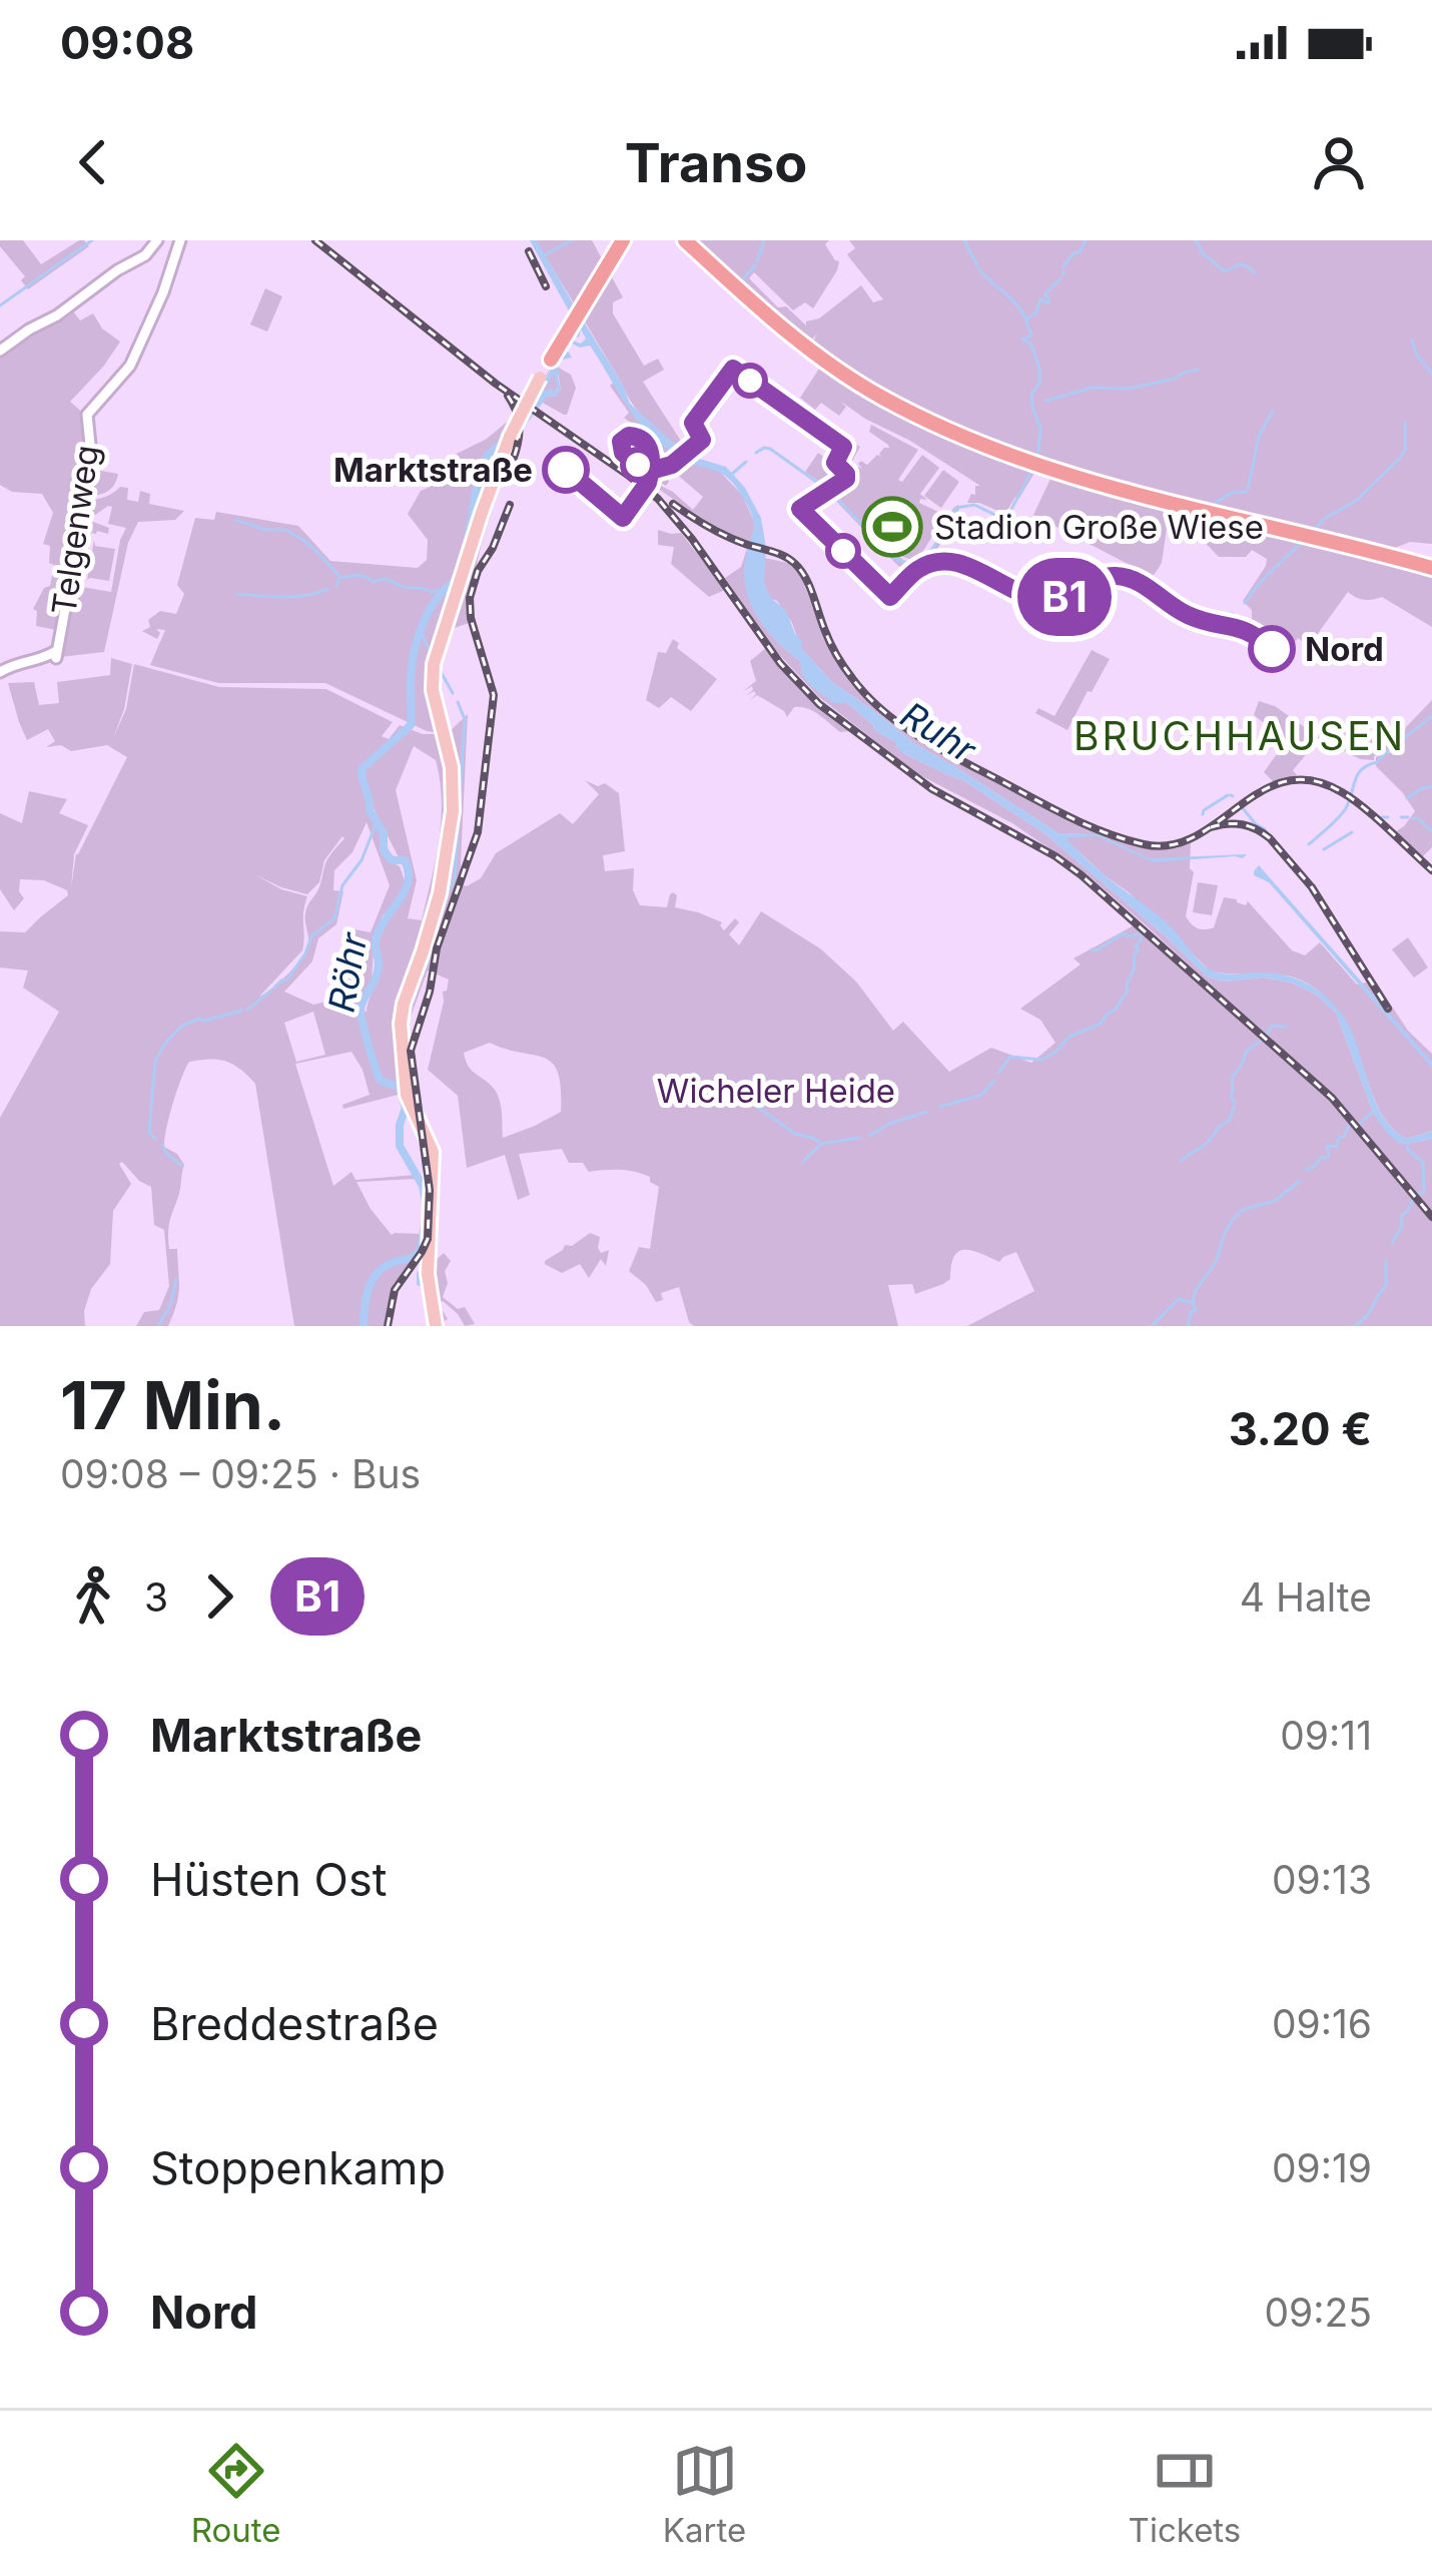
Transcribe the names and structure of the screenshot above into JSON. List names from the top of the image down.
{
  "streets": {
    "main road": ["Telgenweg"]
  },
  "districts": ["BRUCHHAUSEN"],
  "water": ["Ruhr", "Röhr"],
  "parks": ["Wicheler Heide"],
  "places": {
    "other": ["Marktstraße", "Nord"],
    "sports": ["Stadion Große Wiese"]
  },
  "lines": ["bus line B1"],
  "page": {
    "status": "09:08",
    "header": "Transo",
    "on_map": "B1",
    "heading": ["17 Min.", "09:08 – 09:25 · Bus", "3.20 €"],
    "legs": ["3", "B1", "4 Halte"],
    "list": [
      {
        "name": "Marktstraße",
        "value": "09:11"
      },
      {
        "name": "Hüsten Ost",
        "value": "09:13"
      },
      {
        "name": "Breddestraße",
        "value": "09:16"
      },
      {
        "name": "Stoppenkamp",
        "value": "09:19"
      },
      {
        "name": "Nord",
        "value": "09:25"
      }
    ],
    "tabs": ["Route", "Karte", "Tickets"]
  }
}
